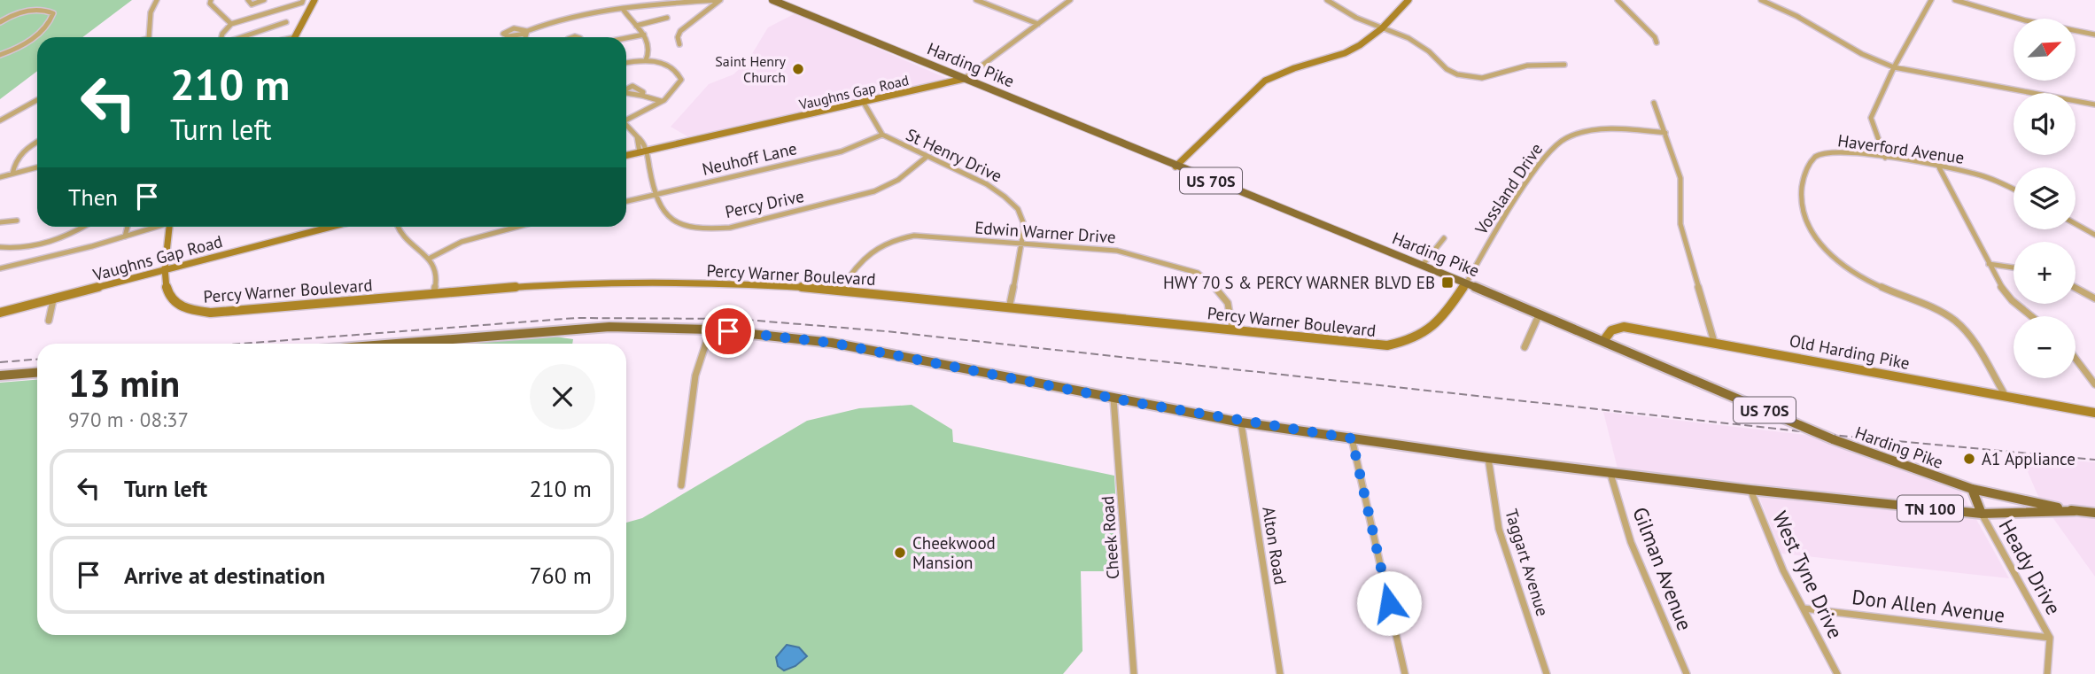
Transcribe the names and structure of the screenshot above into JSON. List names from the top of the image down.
{
  "streets": {
    "main road": ["Harding Pike", "US 70S", "TN 100"],
    "street": [
      "Vaughns Gap Road",
      "Haverford Avenue",
      "St Henry Drive",
      "Neuhoff Lane",
      "Vossland Drive",
      "Percy Drive",
      "Edwin Warner Drive",
      "Percy Warner Boulevard",
      "Old Harding Pike",
      "Cheek Road",
      "Alton Road",
      "Taggart Avenue",
      "Heady Drive",
      "Gilman Avenue",
      "West Tyne Drive",
      "Don Allen Avenue"
    ]
  },
  "crossings": [
    ["Harding Pike", "Vaughns Gap Road"],
    ["Harding Pike", "Vossland Drive"],
    ["Harding Pike", "Percy Warner Boulevard"],
    ["Harding Pike", "Old Harding Pike"],
    ["Harding Pike", "TN 100"],
    ["Vaughns Gap Road", "St Henry Drive"],
    ["Vaughns Gap Road", "Percy Drive"],
    ["Vaughns Gap Road", "Percy Warner Boulevard"],
    ["Haverford Avenue", "Old Harding Pike"],
    ["St Henry Drive", "Neuhoff Lane"],
    ["St Henry Drive", "Percy Drive"],
    ["St Henry Drive", "Edwin Warner Drive"],
    ["St Henry Drive", "Percy Warner Boulevard"],
    ["Neuhoff Lane", "Percy Drive"],
    ["Vossland Drive", "Percy Warner Boulevard"],
    ["Edwin Warner Drive", "Percy Warner Boulevard"],
    ["TN 100", "Cheek Road"],
    ["TN 100", "Alton Road"],
    ["TN 100", "Taggart Avenue"],
    ["TN 100", "Heady Drive"],
    ["TN 100", "Gilman Avenue"],
    ["TN 100", "West Tyne Drive"],
    ["Heady Drive", "Don Allen Avenue"],
    ["West Tyne Drive", "Don Allen Avenue"]
  ],
  "places": {
    "other": ["Saint Henry Church", "A1 Appliance", "Cheekwood Mansion"],
    "transit": ["HWY 70 S & PERCY WARNER BLVD EB"]
  },
  "north": "top right",
  "page": {
    "map_buttons": ["+", "−"],
    "turn": ["210 m", "Turn left"],
    "then": "Then",
    "heading": ["13 min", "970 m · 08:37"],
    "list": [
      {
        "name": "Turn left",
        "value": "210 m"
      },
      {
        "name": "Arrive at destination",
        "value": "760 m"
      }
    ]
  }
}
